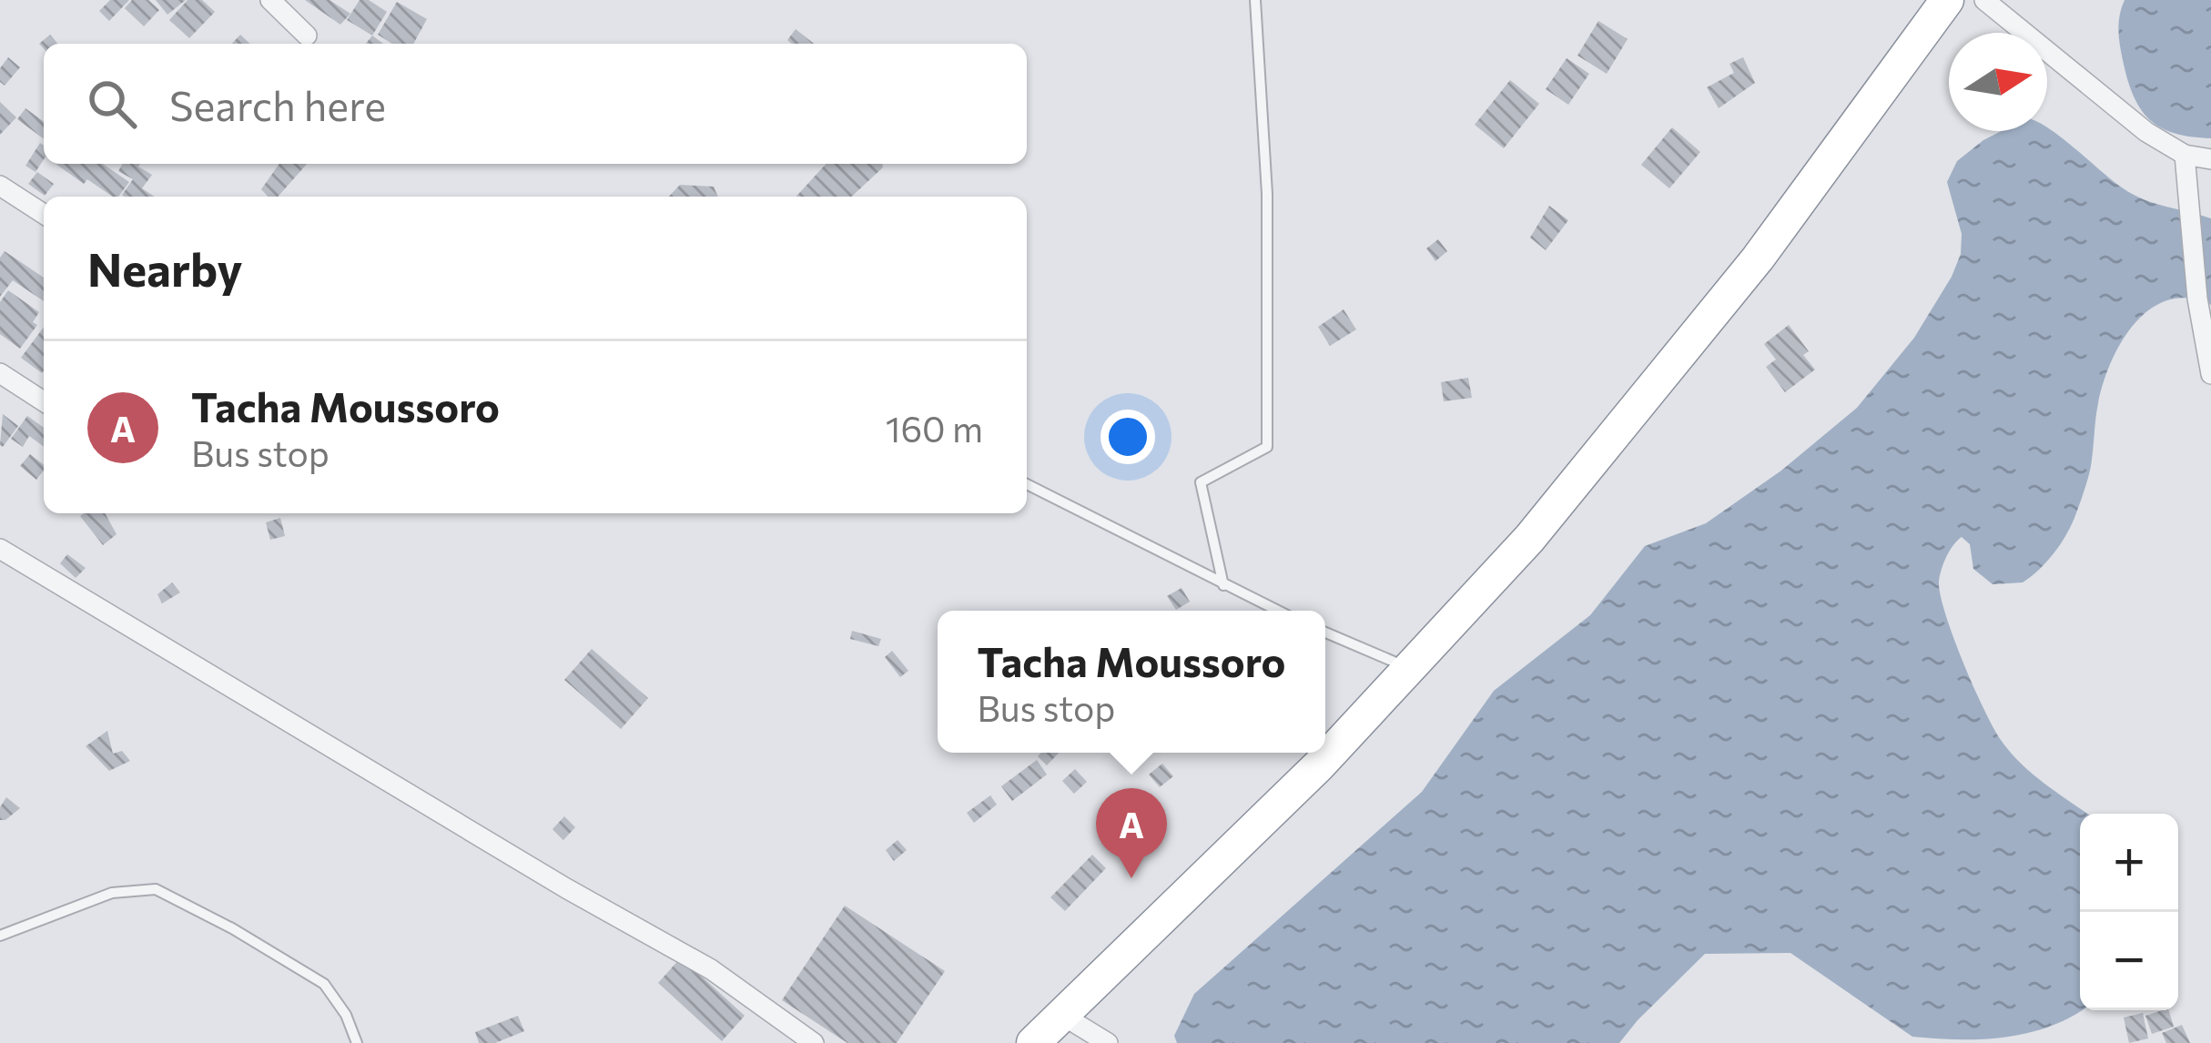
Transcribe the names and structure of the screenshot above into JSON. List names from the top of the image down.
{
  "north": "right",
  "page": {
    "search": "Search here",
    "heading": "Nearby",
    "list": [
      {
        "mark": "A",
        "name": "Tacha Moussoro",
        "note": "Bus stop",
        "value": "160 m"
      }
    ],
    "popup": ["Tacha Moussoro", "Bus stop"],
    "pins": "A",
    "map_buttons": ["+", "−"]
  }
}
